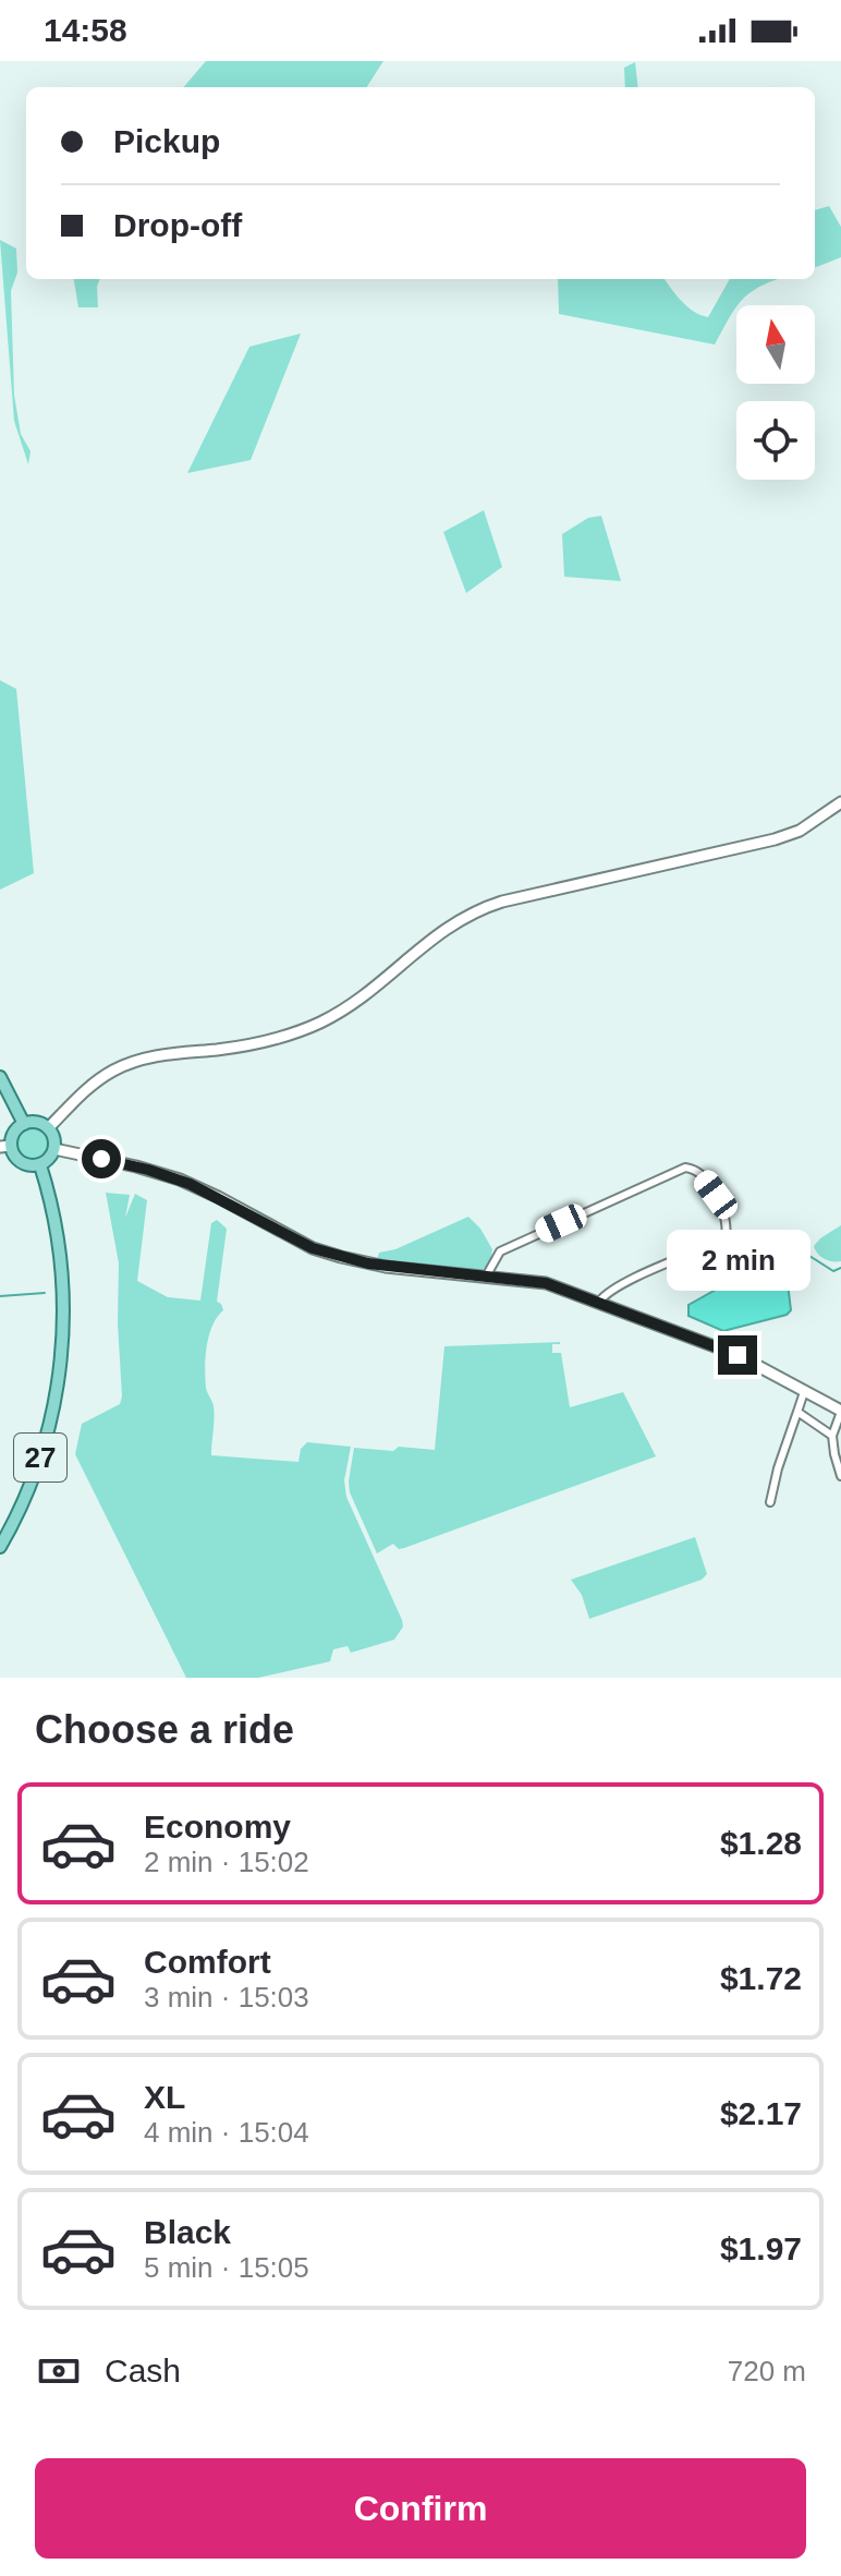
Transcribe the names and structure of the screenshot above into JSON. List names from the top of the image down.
{
  "streets": {
    "main road": ["27"]
  },
  "north": "top",
  "page": {
    "status": "14:58",
    "banner": ["Pickup", "Drop-off"],
    "bubble": "2 min",
    "heading": "Choose a ride",
    "list": [
      {
        "name": "Economy",
        "note": "2 min · 15:02",
        "value": "$1.28"
      },
      {
        "name": "Comfort",
        "note": "3 min · 15:03",
        "value": "$1.72"
      },
      {
        "name": "XL",
        "note": "4 min · 15:04",
        "value": "$2.17"
      },
      {
        "name": "Black",
        "note": "5 min · 15:05",
        "value": "$1.97"
      }
    ],
    "pay": ["Cash", "720 m"],
    "buttons": "Confirm"
  }
}
